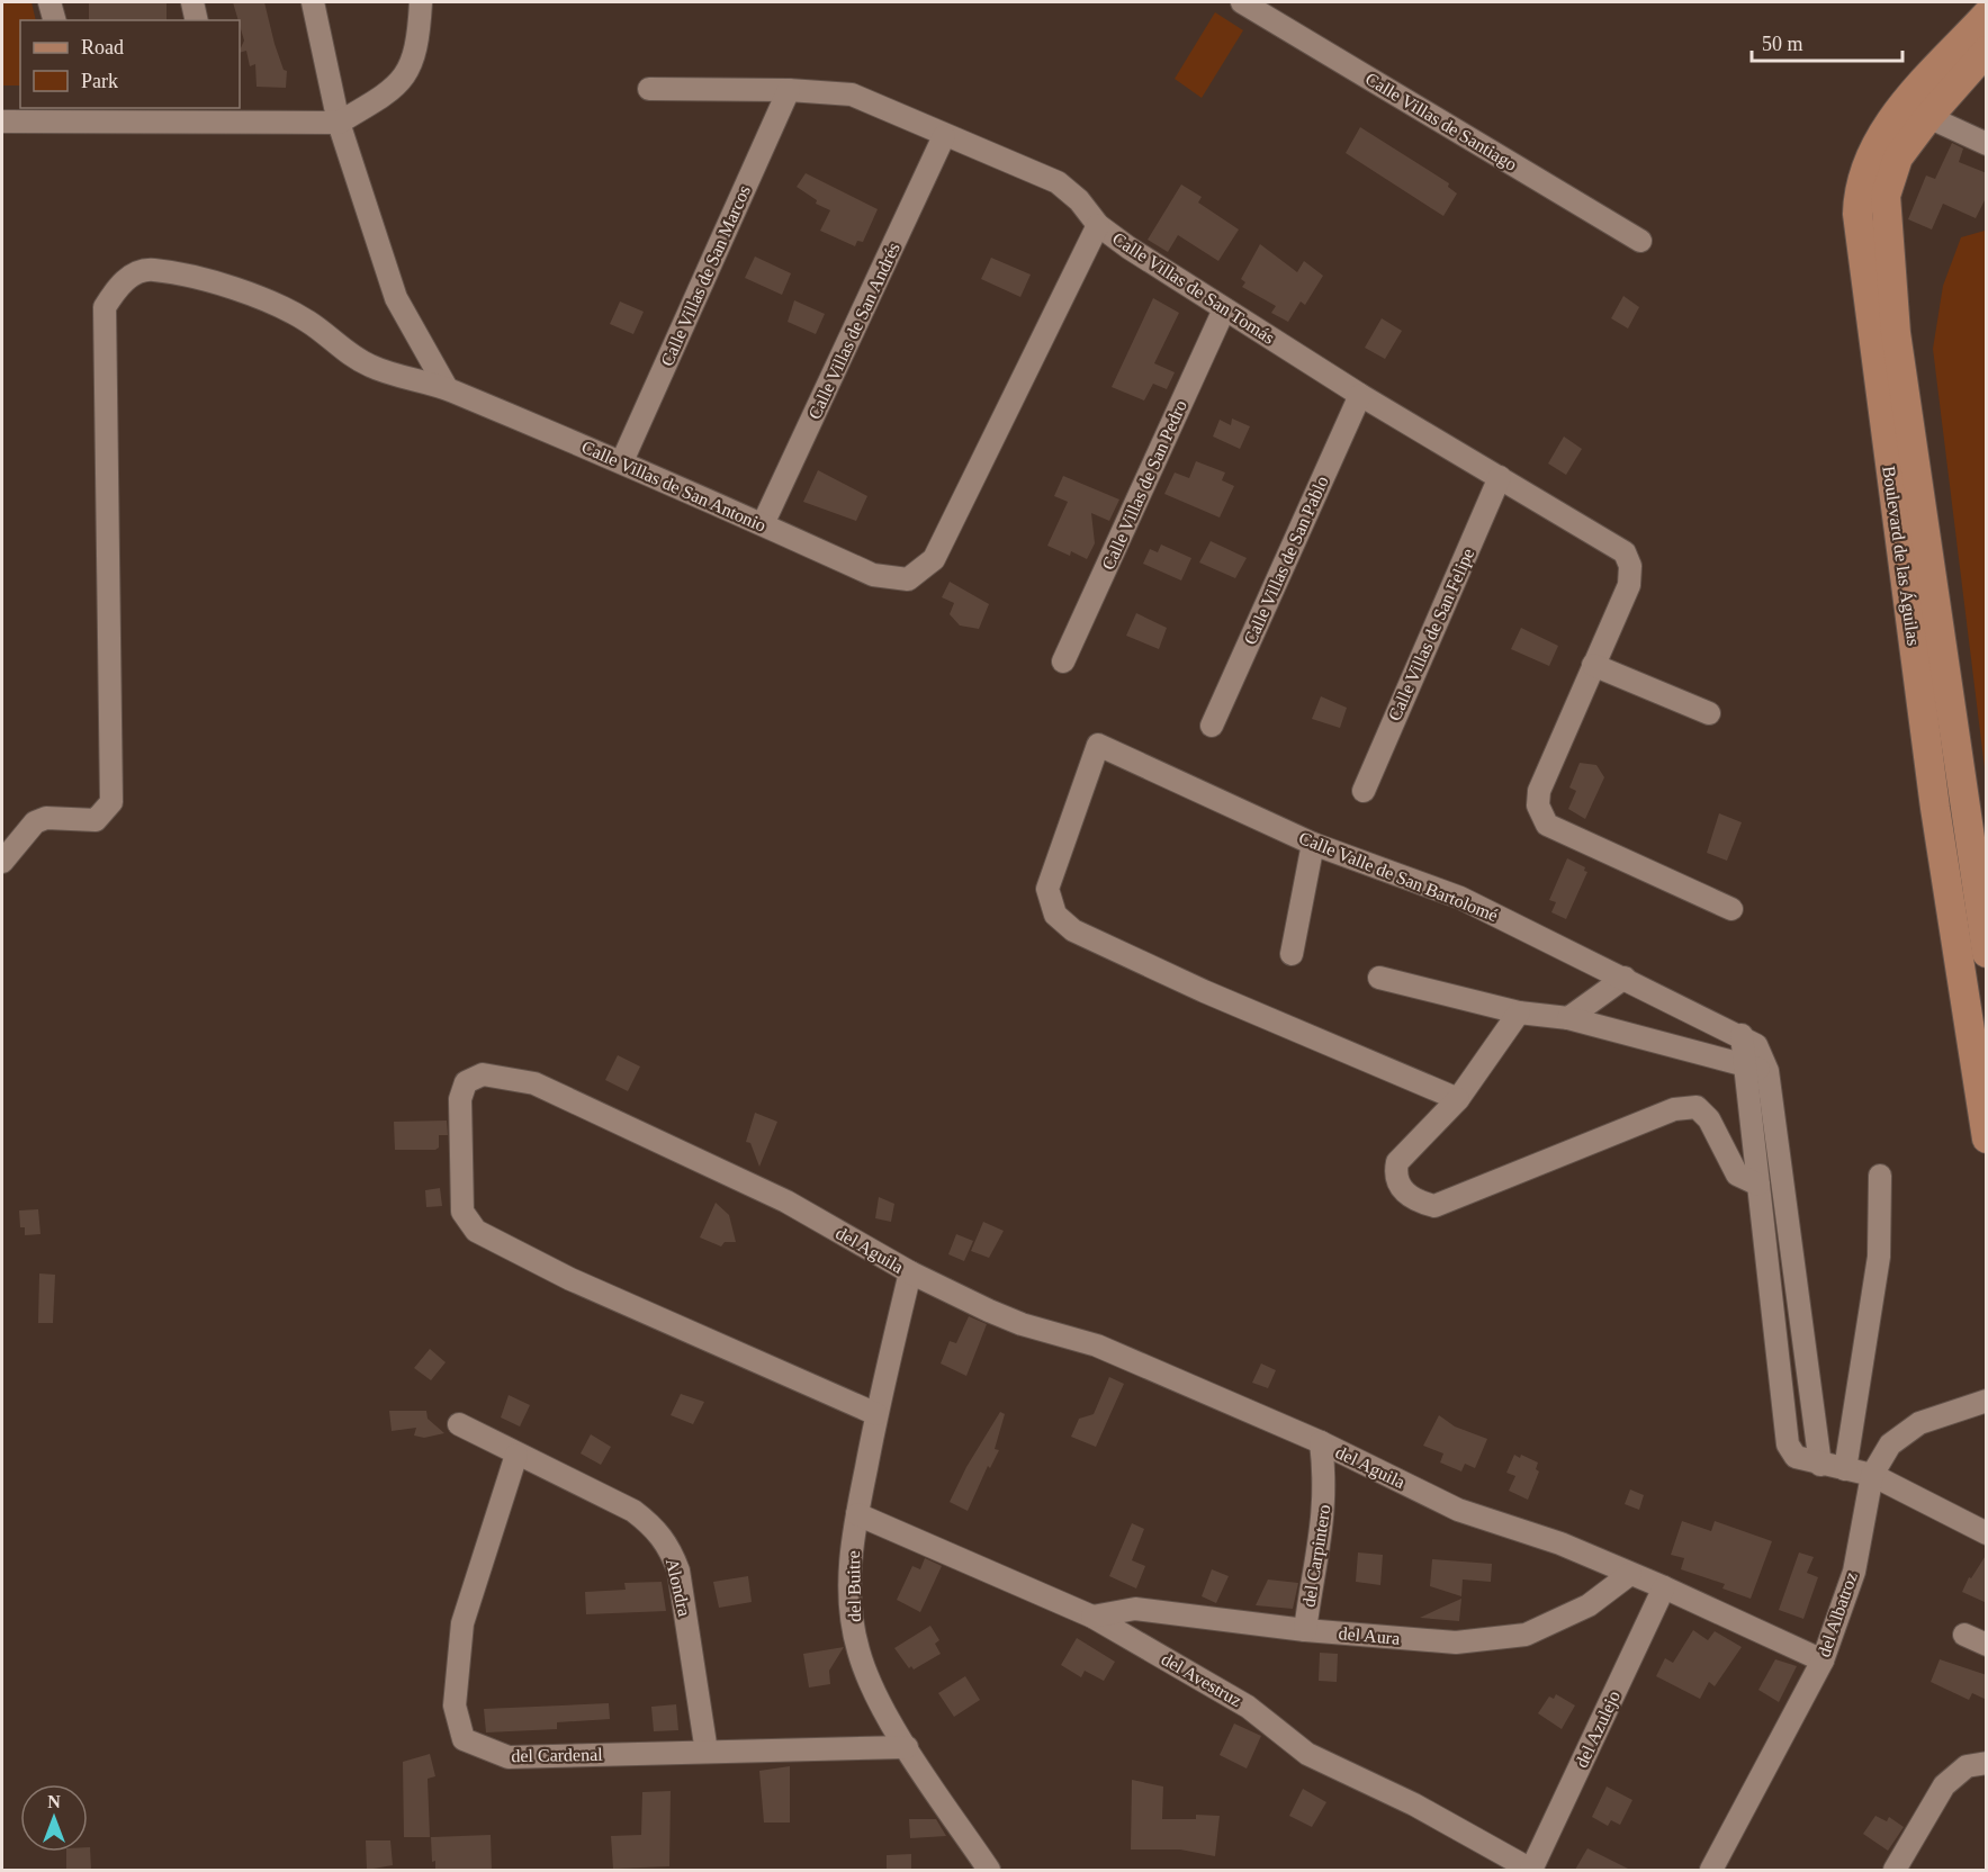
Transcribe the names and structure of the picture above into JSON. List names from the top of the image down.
{
  "streets": {
    "main road": ["Boulevard de las Águilas"],
    "street": [
      "Calle Villas de Santiago",
      "Calle Villas de San Marcos",
      "Calle Villas de San Tomás",
      "Calle Villas de San Andrés",
      "Calle Villas de San Pedro",
      "Calle Villas de San Antonio",
      "Calle Villas de San Pablo",
      "Calle Villas de San Felipe",
      "Calle Valle de San Bartolomé",
      "del Aguila",
      "del Carpintero",
      "del Buitre",
      "Alondra",
      "del Albatroz",
      "del Aura",
      "del Avestruz",
      "del Azulejo",
      "del Cardenal"
    ]
  },
  "crossings": [
    ["Calle Villas de San Marcos", "Calle Villas de San Tomás"],
    ["Calle Villas de San Marcos", "Calle Villas de San Antonio"],
    ["Calle Villas de San Tomás", "Calle Villas de San Andrés"],
    ["Calle Villas de San Tomás", "Calle Villas de San Pedro"],
    ["Calle Villas de San Tomás", "Calle Villas de San Antonio"],
    ["Calle Villas de San Tomás", "Calle Villas de San Pablo"],
    ["Calle Villas de San Tomás", "Calle Villas de San Felipe"],
    ["Calle Villas de San Andrés", "Calle Villas de San Antonio"],
    ["del Aguila", "del Carpintero"],
    ["del Aguila", "del Buitre"],
    ["del Aguila", "del Albatroz"],
    ["del Aguila", "del Aura"],
    ["del Aguila", "del Azulejo"],
    ["del Carpintero", "del Aura"],
    ["del Buitre", "del Avestruz"],
    ["del Buitre", "del Cardenal"],
    ["Alondra", "del Cardenal"],
    ["del Aura", "del Avestruz"],
    ["del Avestruz", "del Azulejo"]
  ],
  "legend": ["Road", "Park"],
  "scale_bar": "50 m",
  "north": "top"
}
